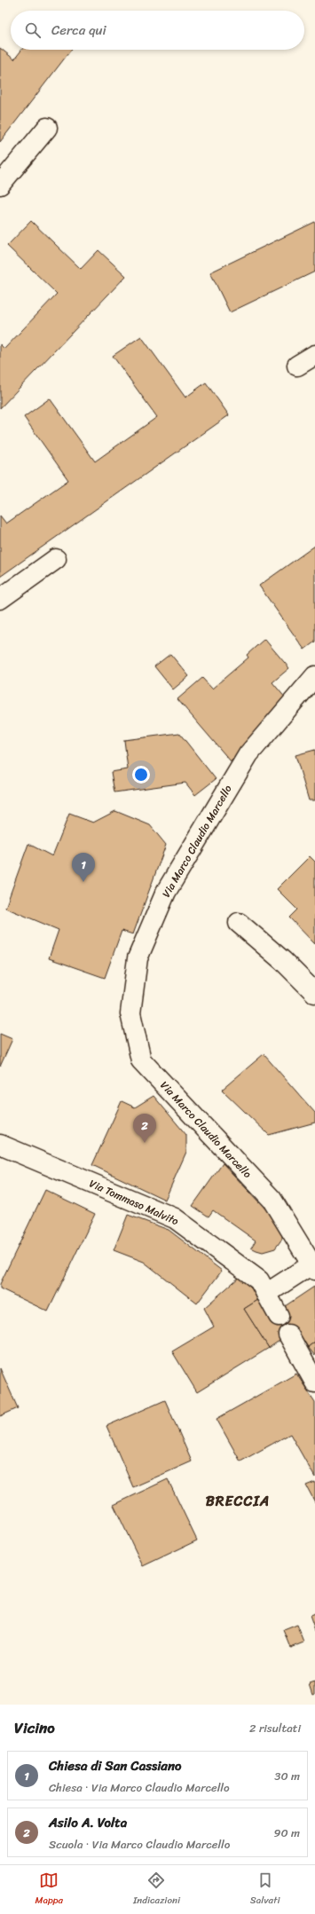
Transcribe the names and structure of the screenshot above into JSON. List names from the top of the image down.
{
  "streets": {
    "street": ["Via Marco Claudio Marcello", "Via Tommaso Malvito"]
  },
  "districts": ["BRECCIA"],
  "page": {
    "search": "Cerca qui",
    "pins": ["1", "2"],
    "heading": ["Vicino", "2 risultati"],
    "list": [
      {
        "mark": "1",
        "name": "Chiesa di San Cassiano",
        "note": "Chiesa · Via Marco Claudio Marcello",
        "value": "30 m"
      },
      {
        "mark": "2",
        "name": "Asilo A. Volta",
        "note": "Scuola · Via Marco Claudio Marcello",
        "value": "90 m"
      }
    ],
    "nav": ["Mappa", "Indicazioni", "Salvati"]
  }
}
